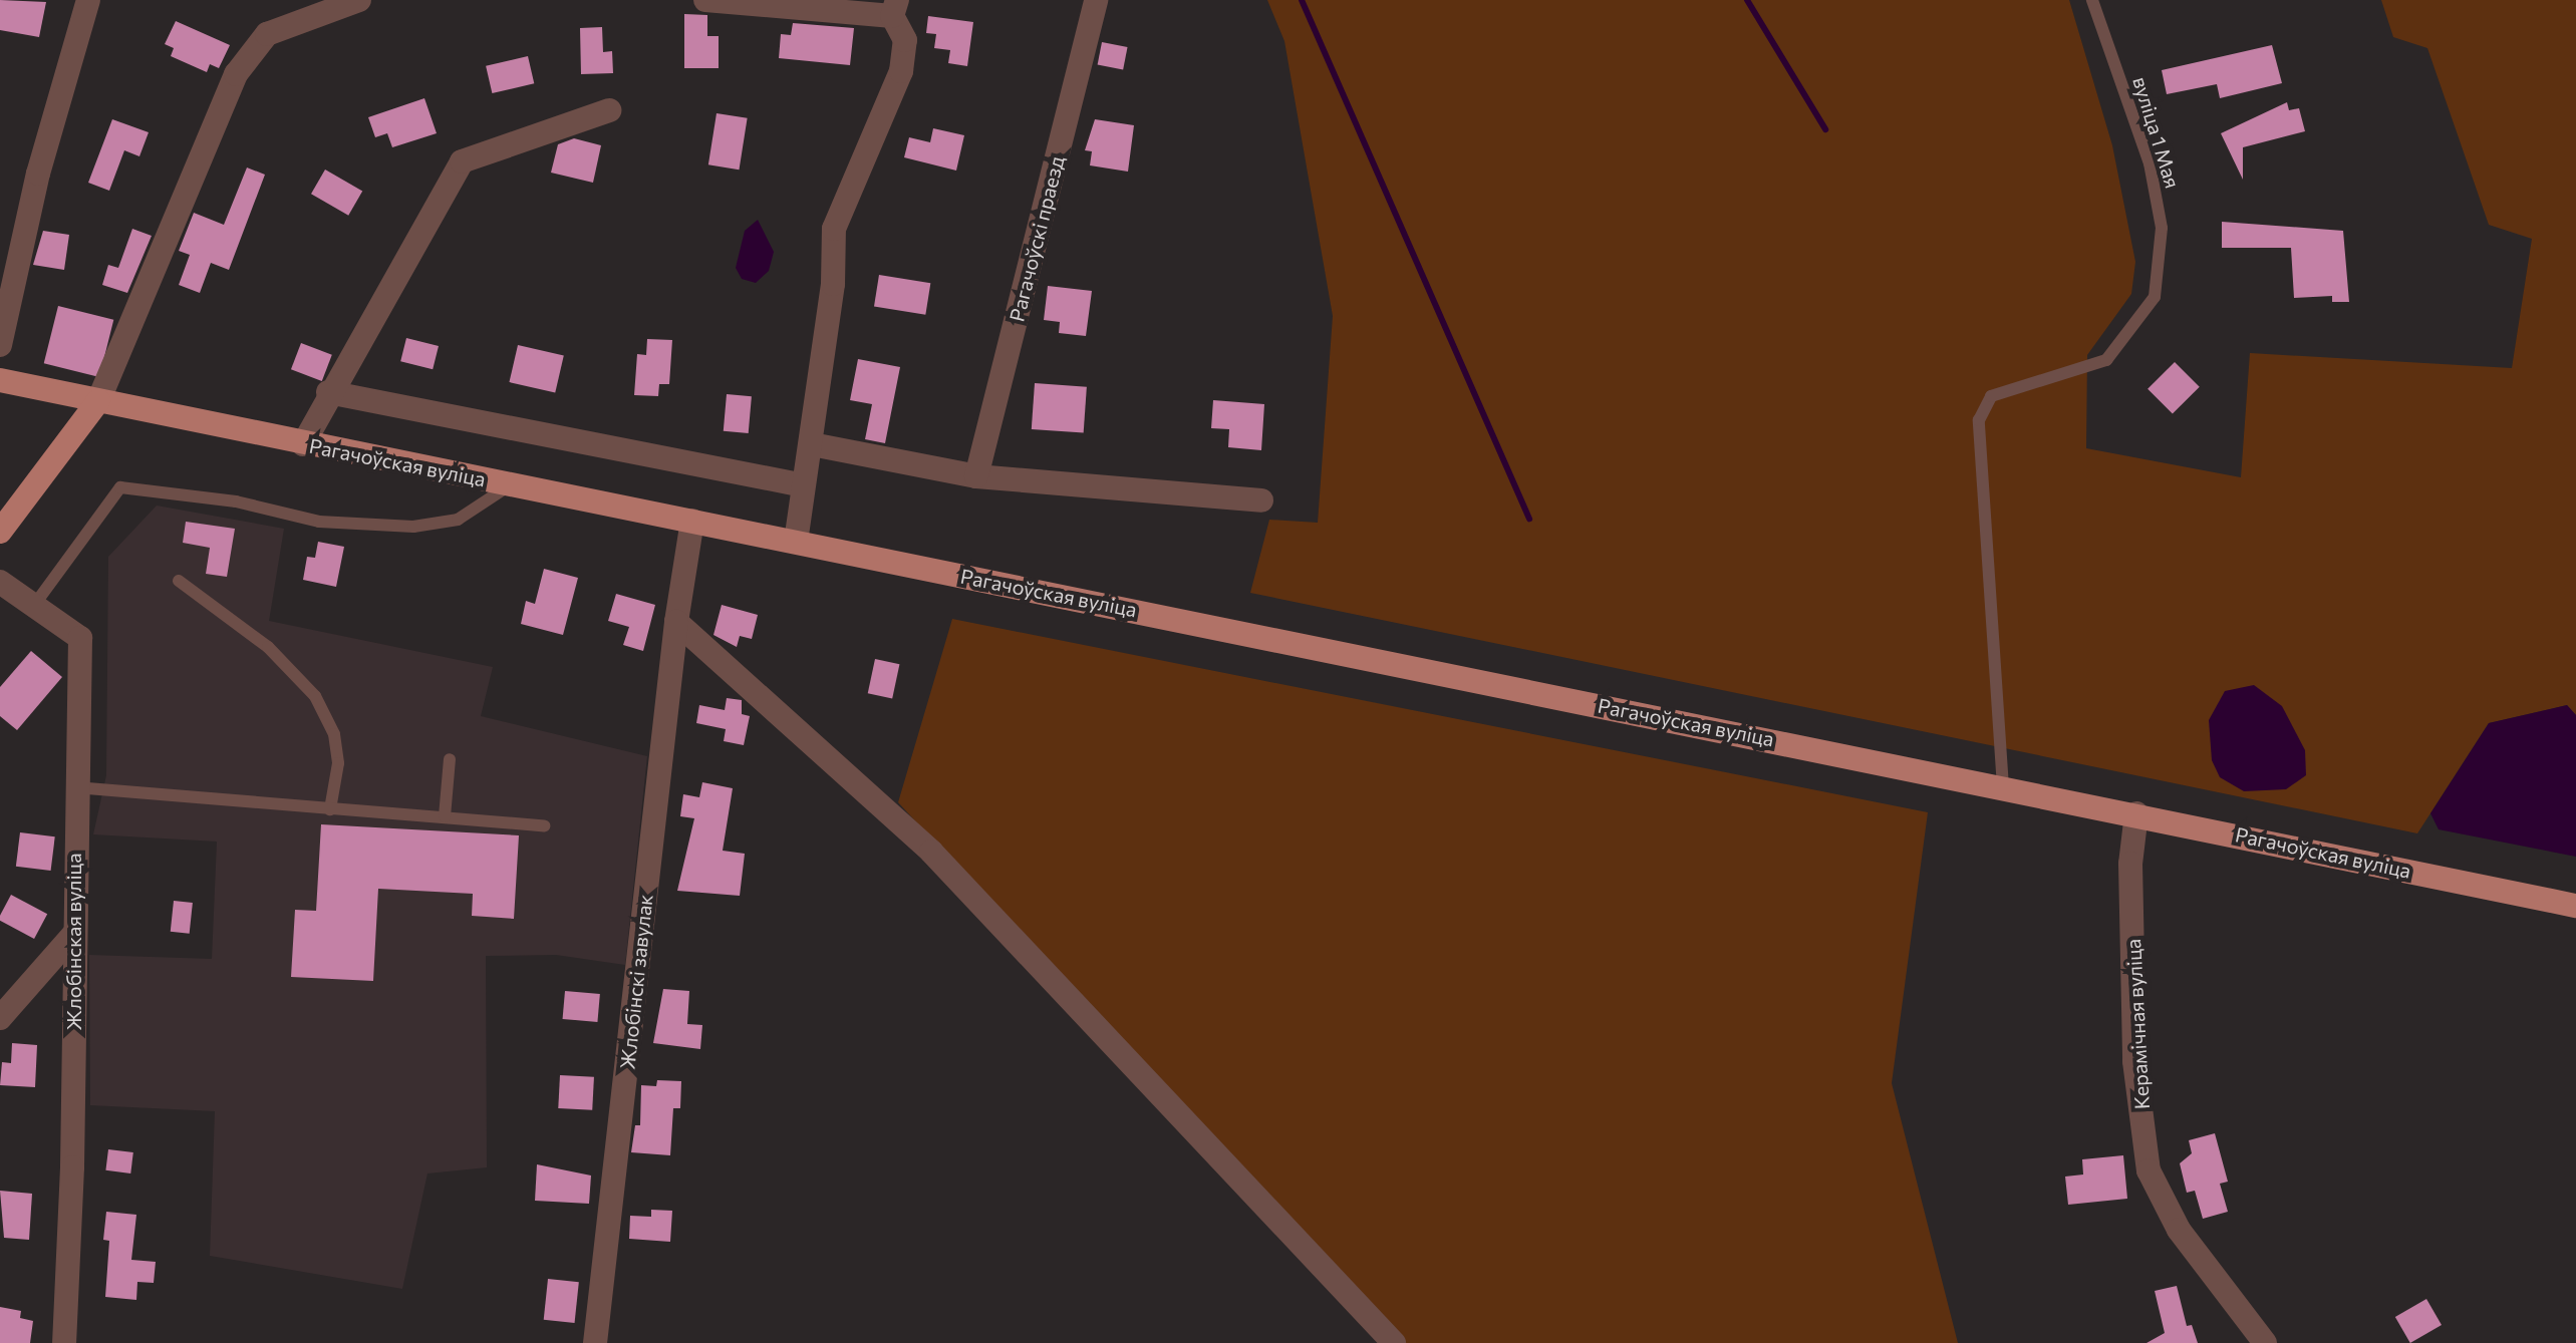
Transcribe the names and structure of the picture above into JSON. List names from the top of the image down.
{
  "streets": {
    "main road": ["Рагачоўская вуліца"],
    "street": [
      "Рагачоўскі праезд",
      "Жлобінская вуліца",
      "Жлобінскі завулак",
      "Керамічная вуліца"
    ],
    "lane": ["вуліца 1 Мая"]
  },
  "crossings": [
    ["вуліца 1 Мая", "Рагачоўская вуліца"],
    ["Рагачоўская вуліца", "Жлобінскі завулак"],
    ["Рагачоўская вуліца", "Керамічная вуліца"]
  ]
}
